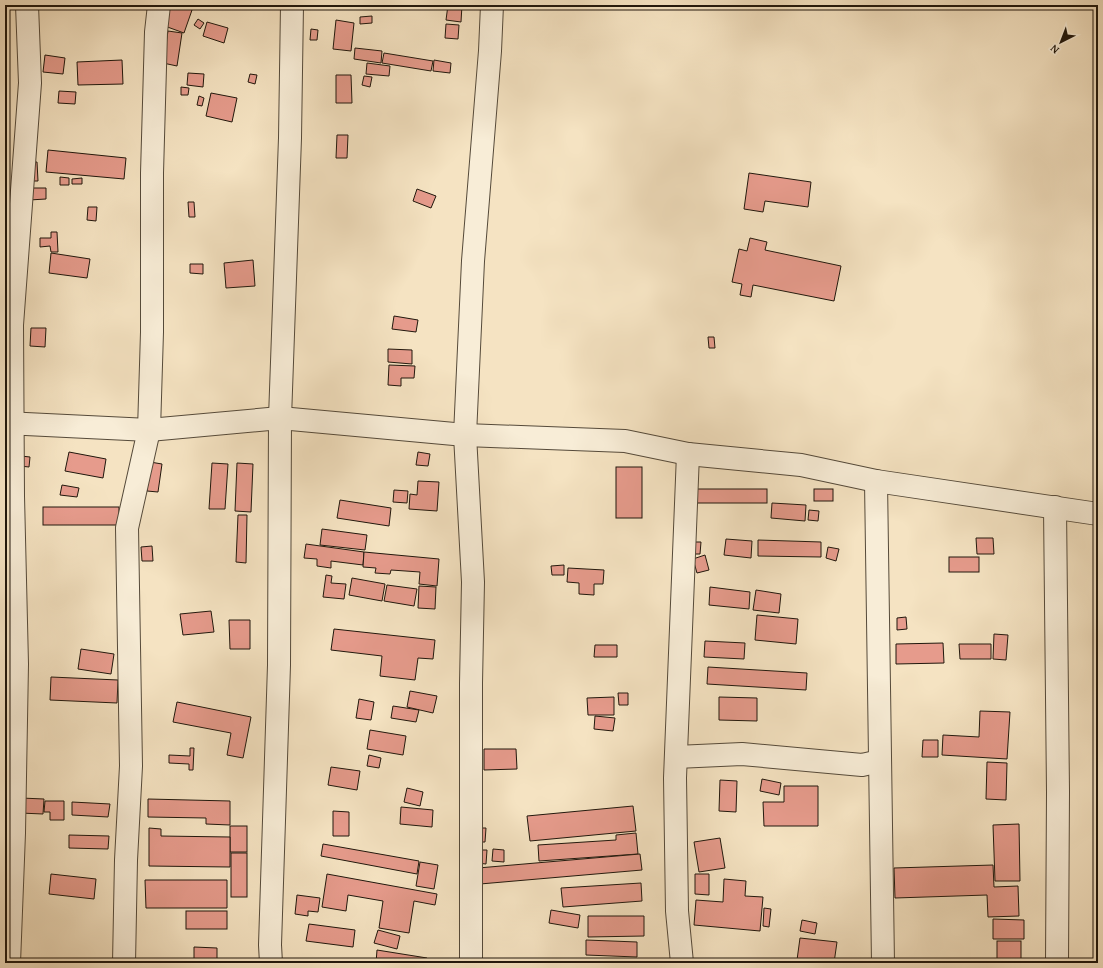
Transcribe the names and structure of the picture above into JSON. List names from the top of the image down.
{
  "north": "bottom left"
}
